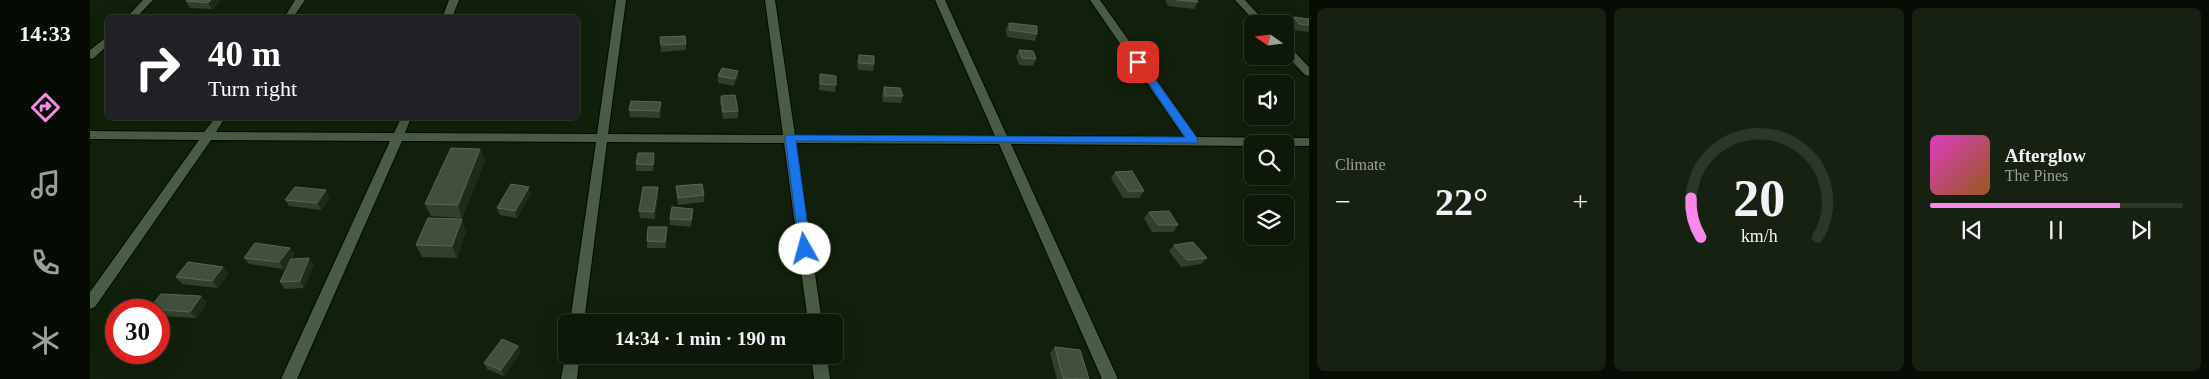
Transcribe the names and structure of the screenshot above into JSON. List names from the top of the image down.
{
  "north": "left",
  "page": {
    "tabs": "14:33",
    "tile": "Climate",
    "turn": ["40 m", "Turn right"],
    "song": ["Afterglow", "The Pines"],
    "heat": ["−", "22°", "+"],
    "limit": "30",
    "trip": "14:34 · 1 min · 190 m",
    "gauge": ["20", "km/h"]
  }
}
